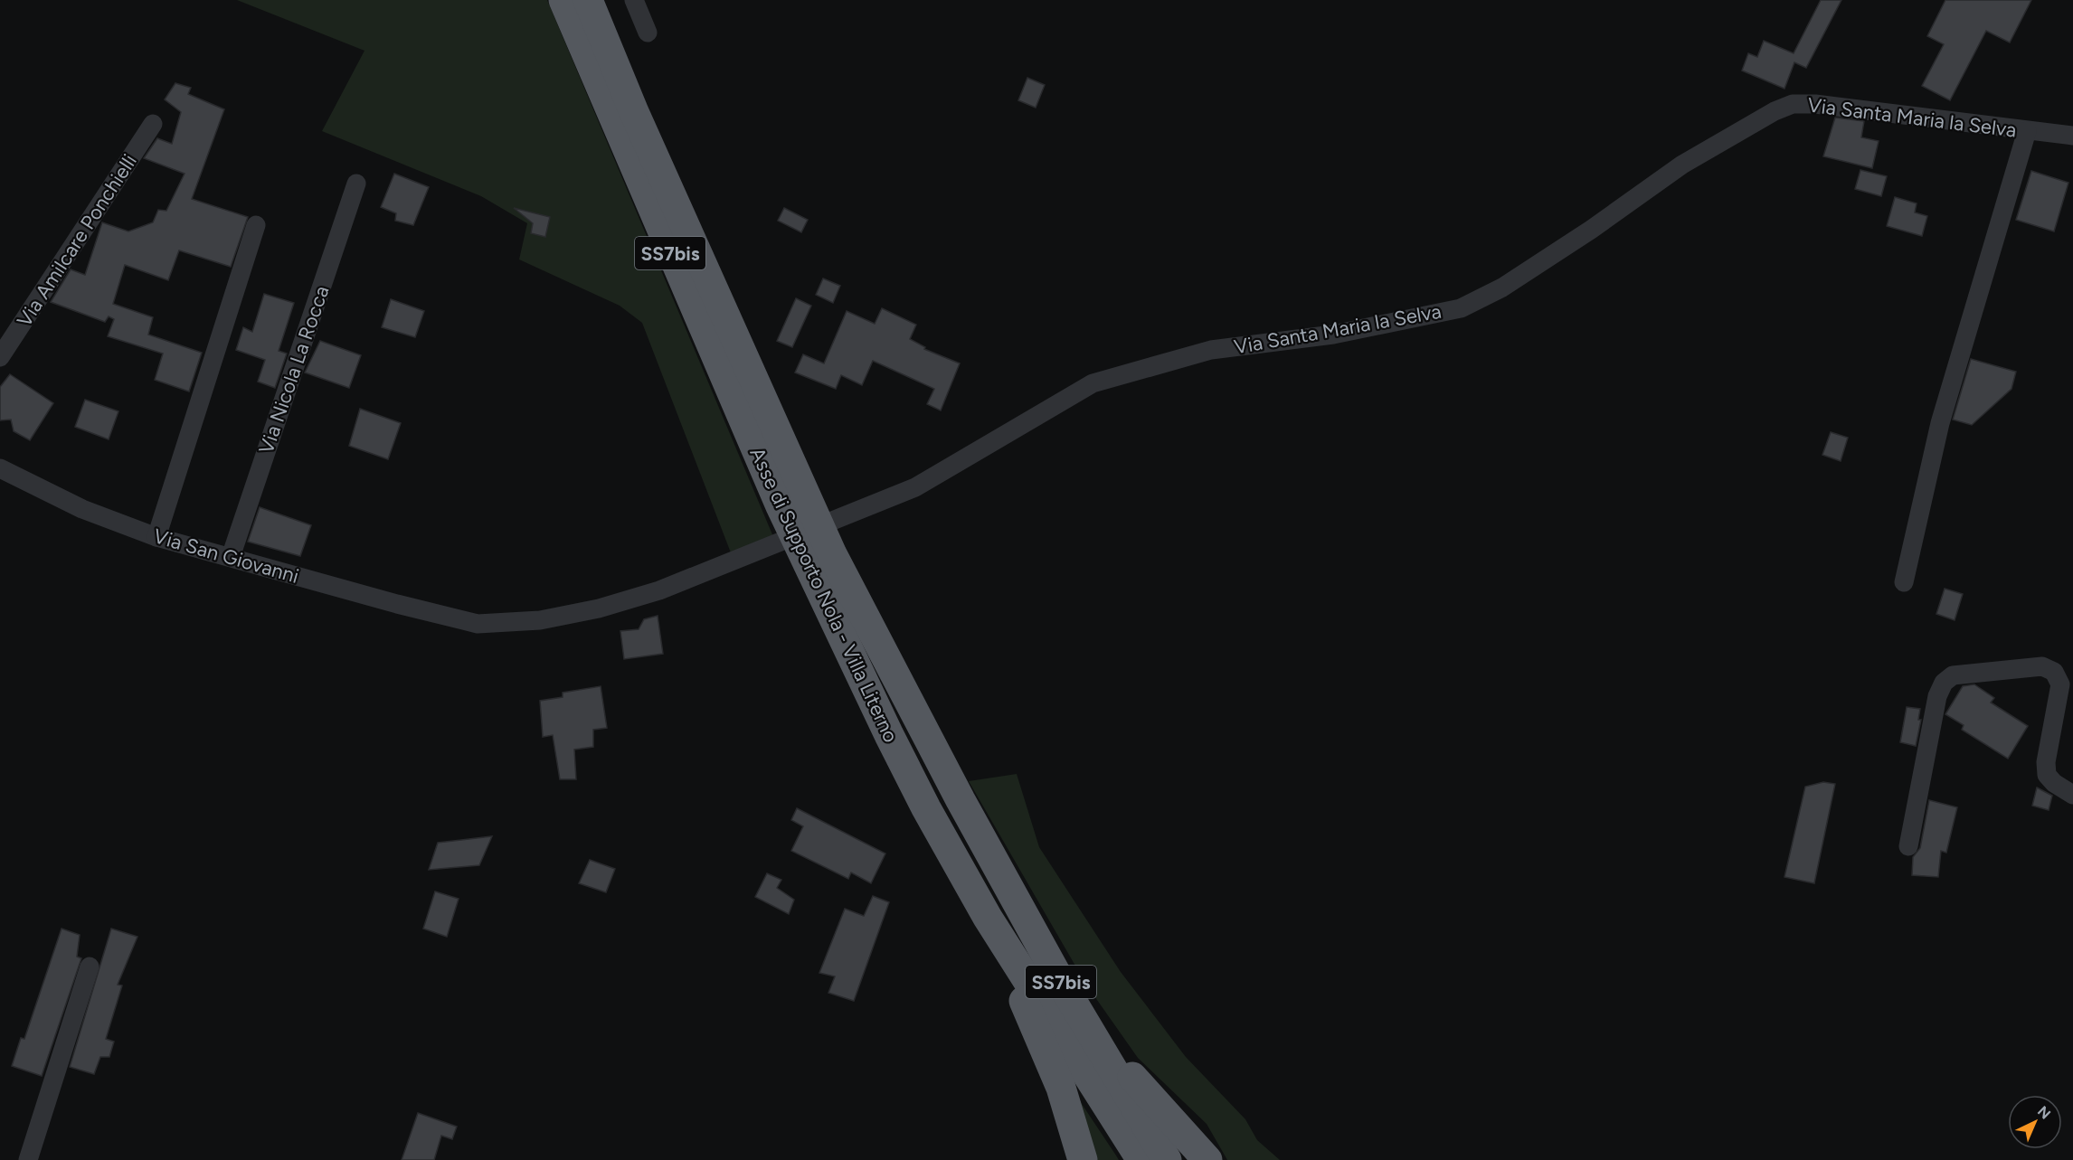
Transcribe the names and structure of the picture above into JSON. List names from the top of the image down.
{
  "streets": {
    "highway": ["SS7bis", "Asse di Supporto Nola - Villa Literno"],
    "street": [
      "Via Santa Maria la Selva",
      "Via Amilcare Ponchielli",
      "Via Nicola La Rocca",
      "Via San Giovanni"
    ]
  },
  "crossings": [
    ["Via Santa Maria la Selva", "Via San Giovanni"],
    ["Via Nicola La Rocca", "Via San Giovanni"]
  ],
  "north": "top right"
}
